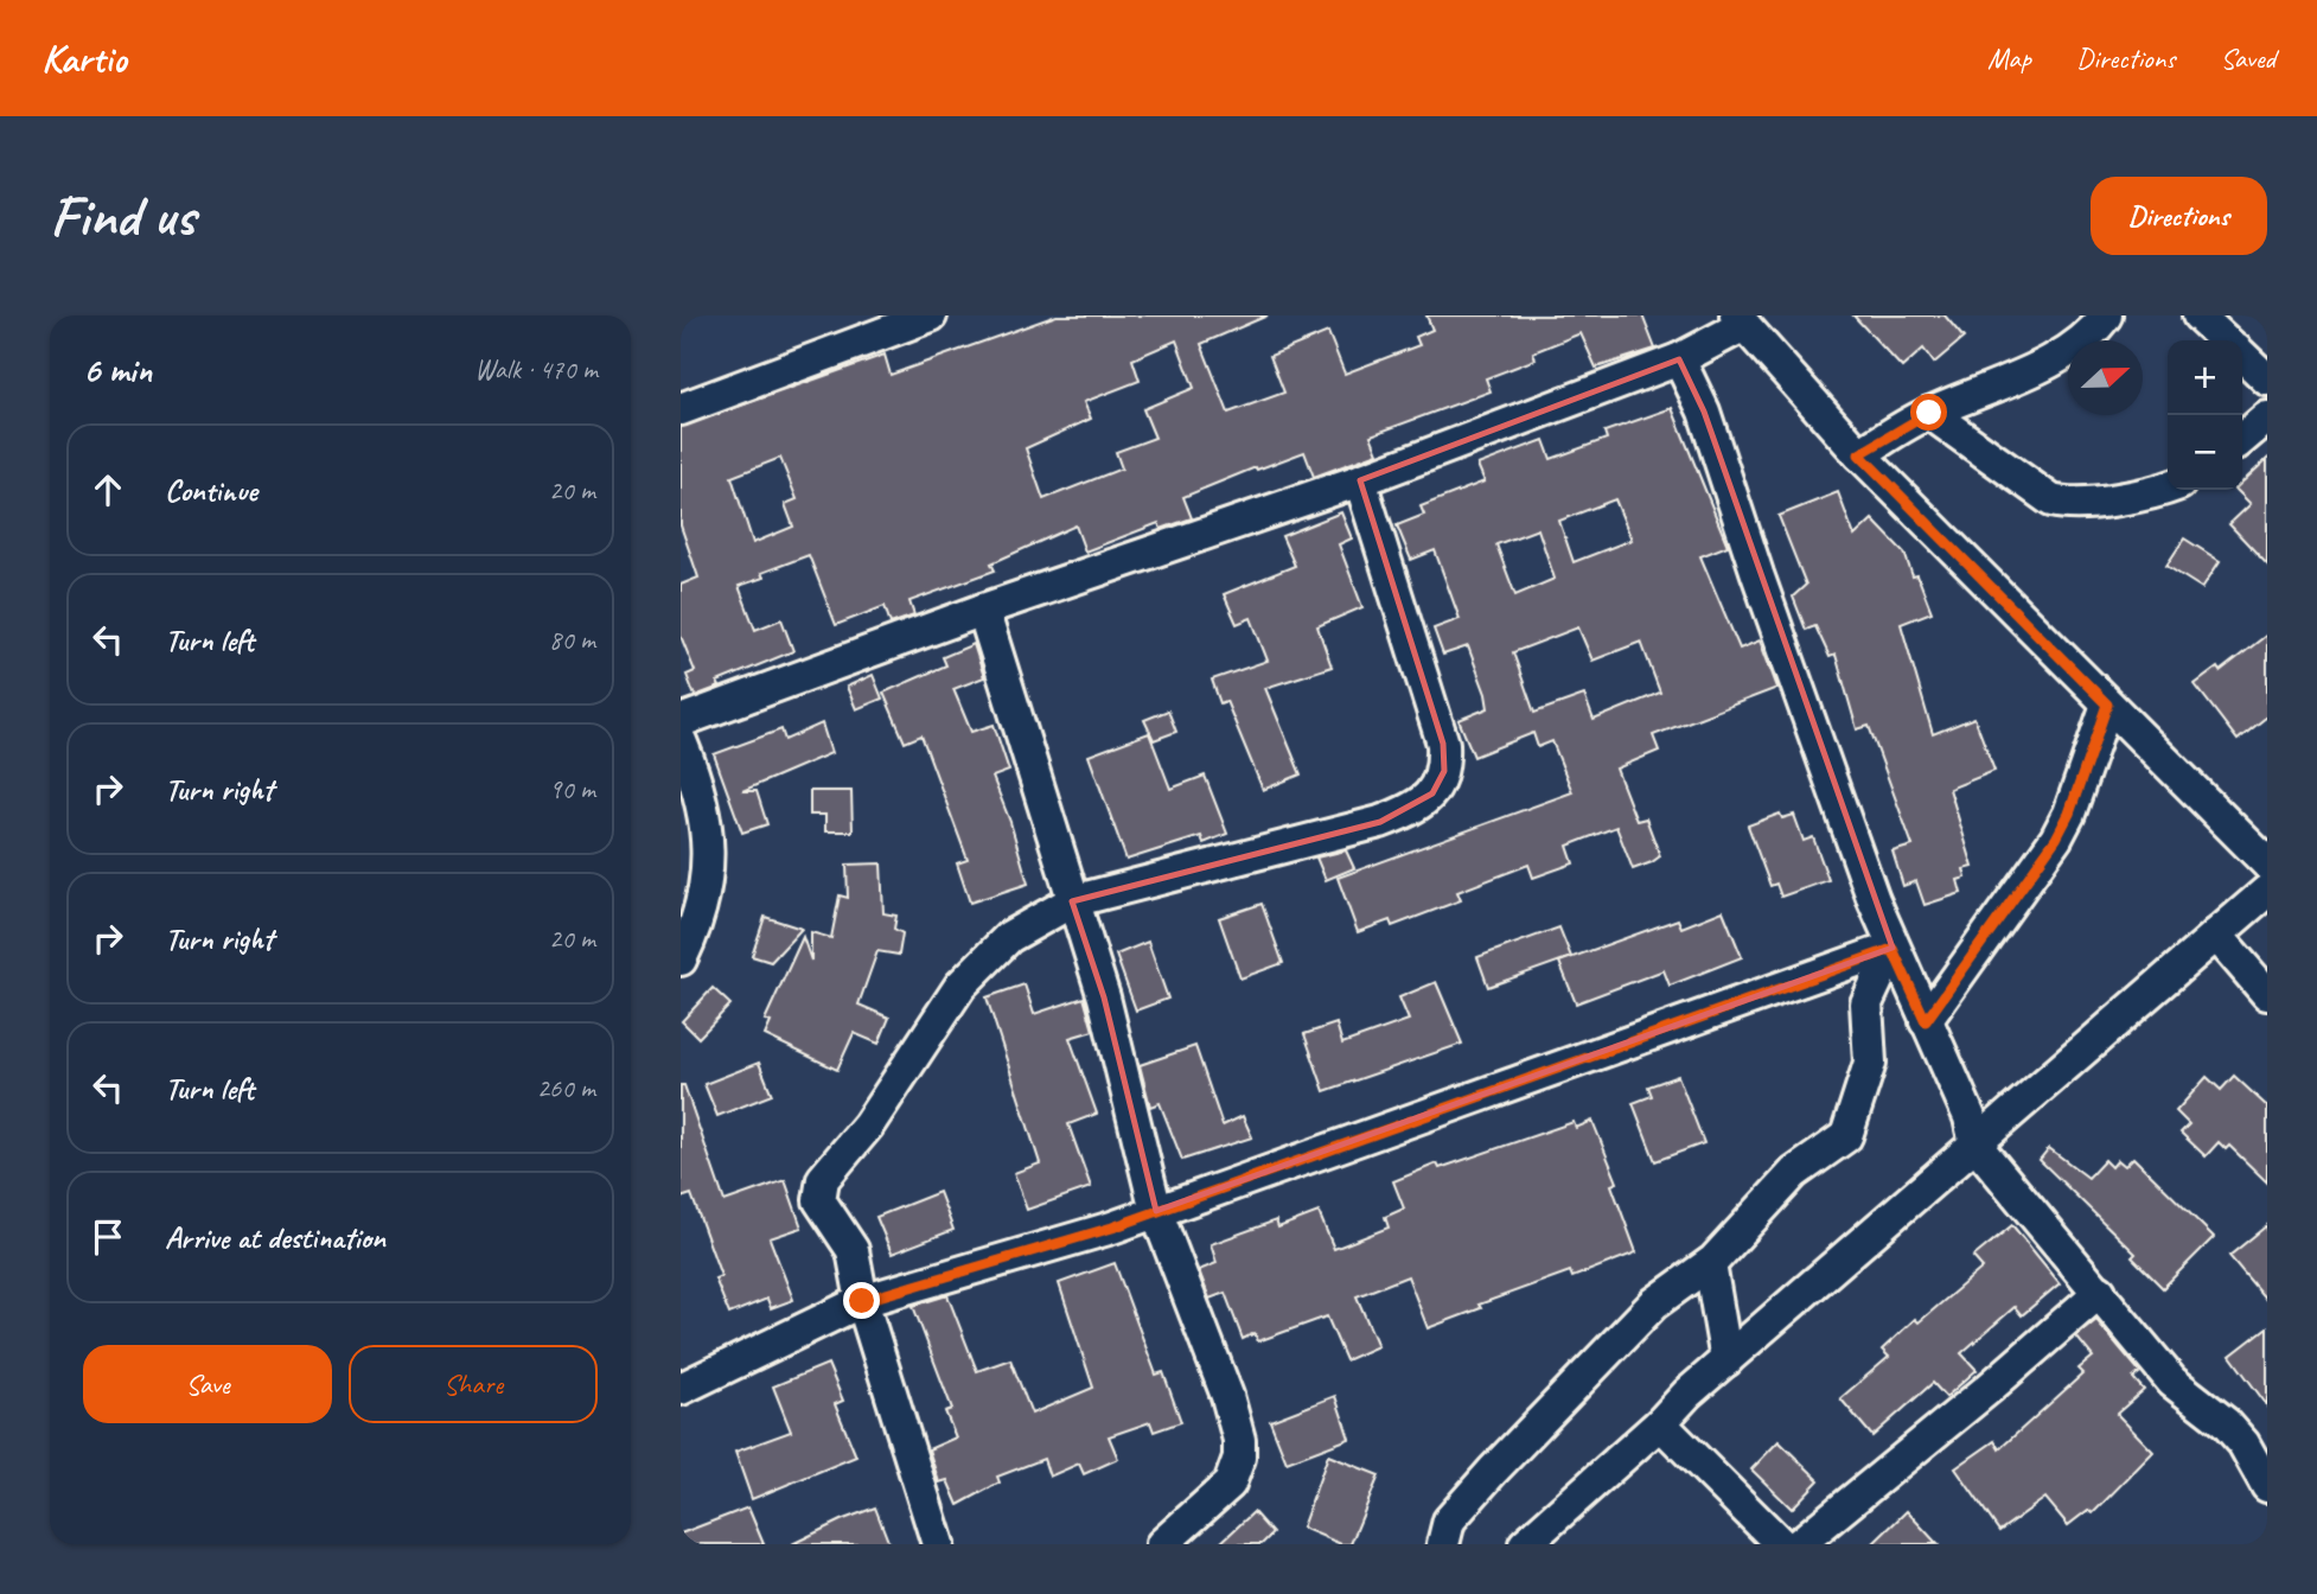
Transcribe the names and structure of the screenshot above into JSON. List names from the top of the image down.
{
  "north": "right",
  "page": {
    "header": "Kartio",
    "nav": ["Map", "Directions", "Saved"],
    "buttons": [
      "Directions",
      ["Save", "Share"]
    ],
    "title": "Find us",
    "heading": ["6 min", "Walk · 470 m"],
    "map_buttons": ["+", "−"],
    "list": [
      ["Continue", "20 m"],
      ["Turn left", "80 m"],
      ["Turn right", "90 m"],
      ["Turn right", "20 m"],
      ["Turn left", "260 m"],
      "Arrive at destination"
    ]
  }
}
